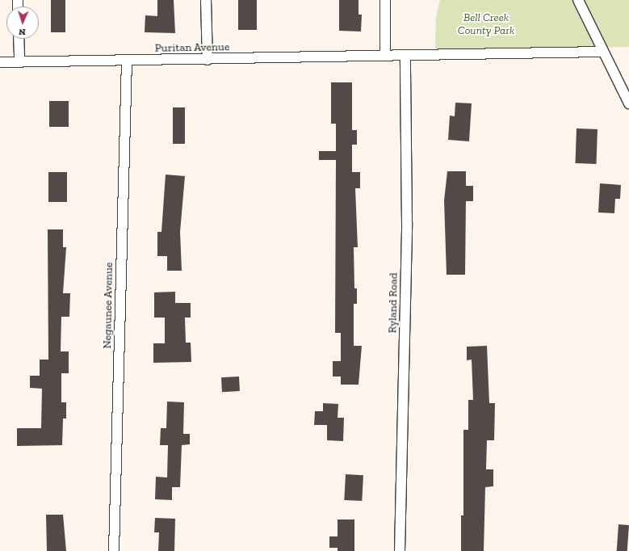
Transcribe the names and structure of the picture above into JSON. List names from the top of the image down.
{
  "streets": {
    "street": ["Puritan Avenue", "Ryland Road", "Negaunee Avenue"]
  },
  "crossings": [
    ["Puritan Avenue", "Ryland Road"],
    ["Puritan Avenue", "Negaunee Avenue"]
  ],
  "parks": ["Bell Creek County Park"],
  "north": "bottom"
}
